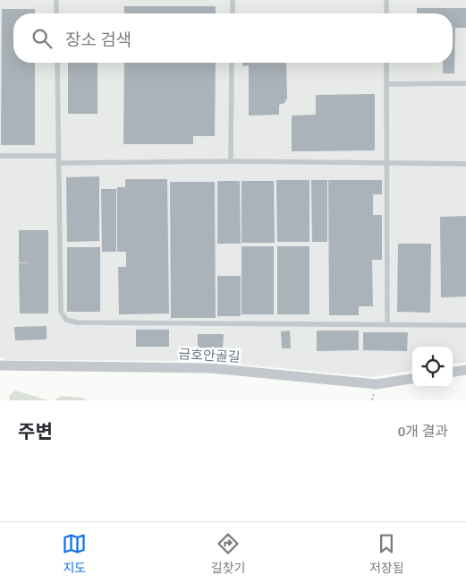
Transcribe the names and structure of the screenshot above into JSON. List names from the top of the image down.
{
  "streets": {
    "street": ["금호안골길"]
  },
  "page": {
    "search": "장소 검색",
    "heading": ["주변", "0개 결과"],
    "nav": ["지도", "길찾기", "저장됨"]
  }
}
